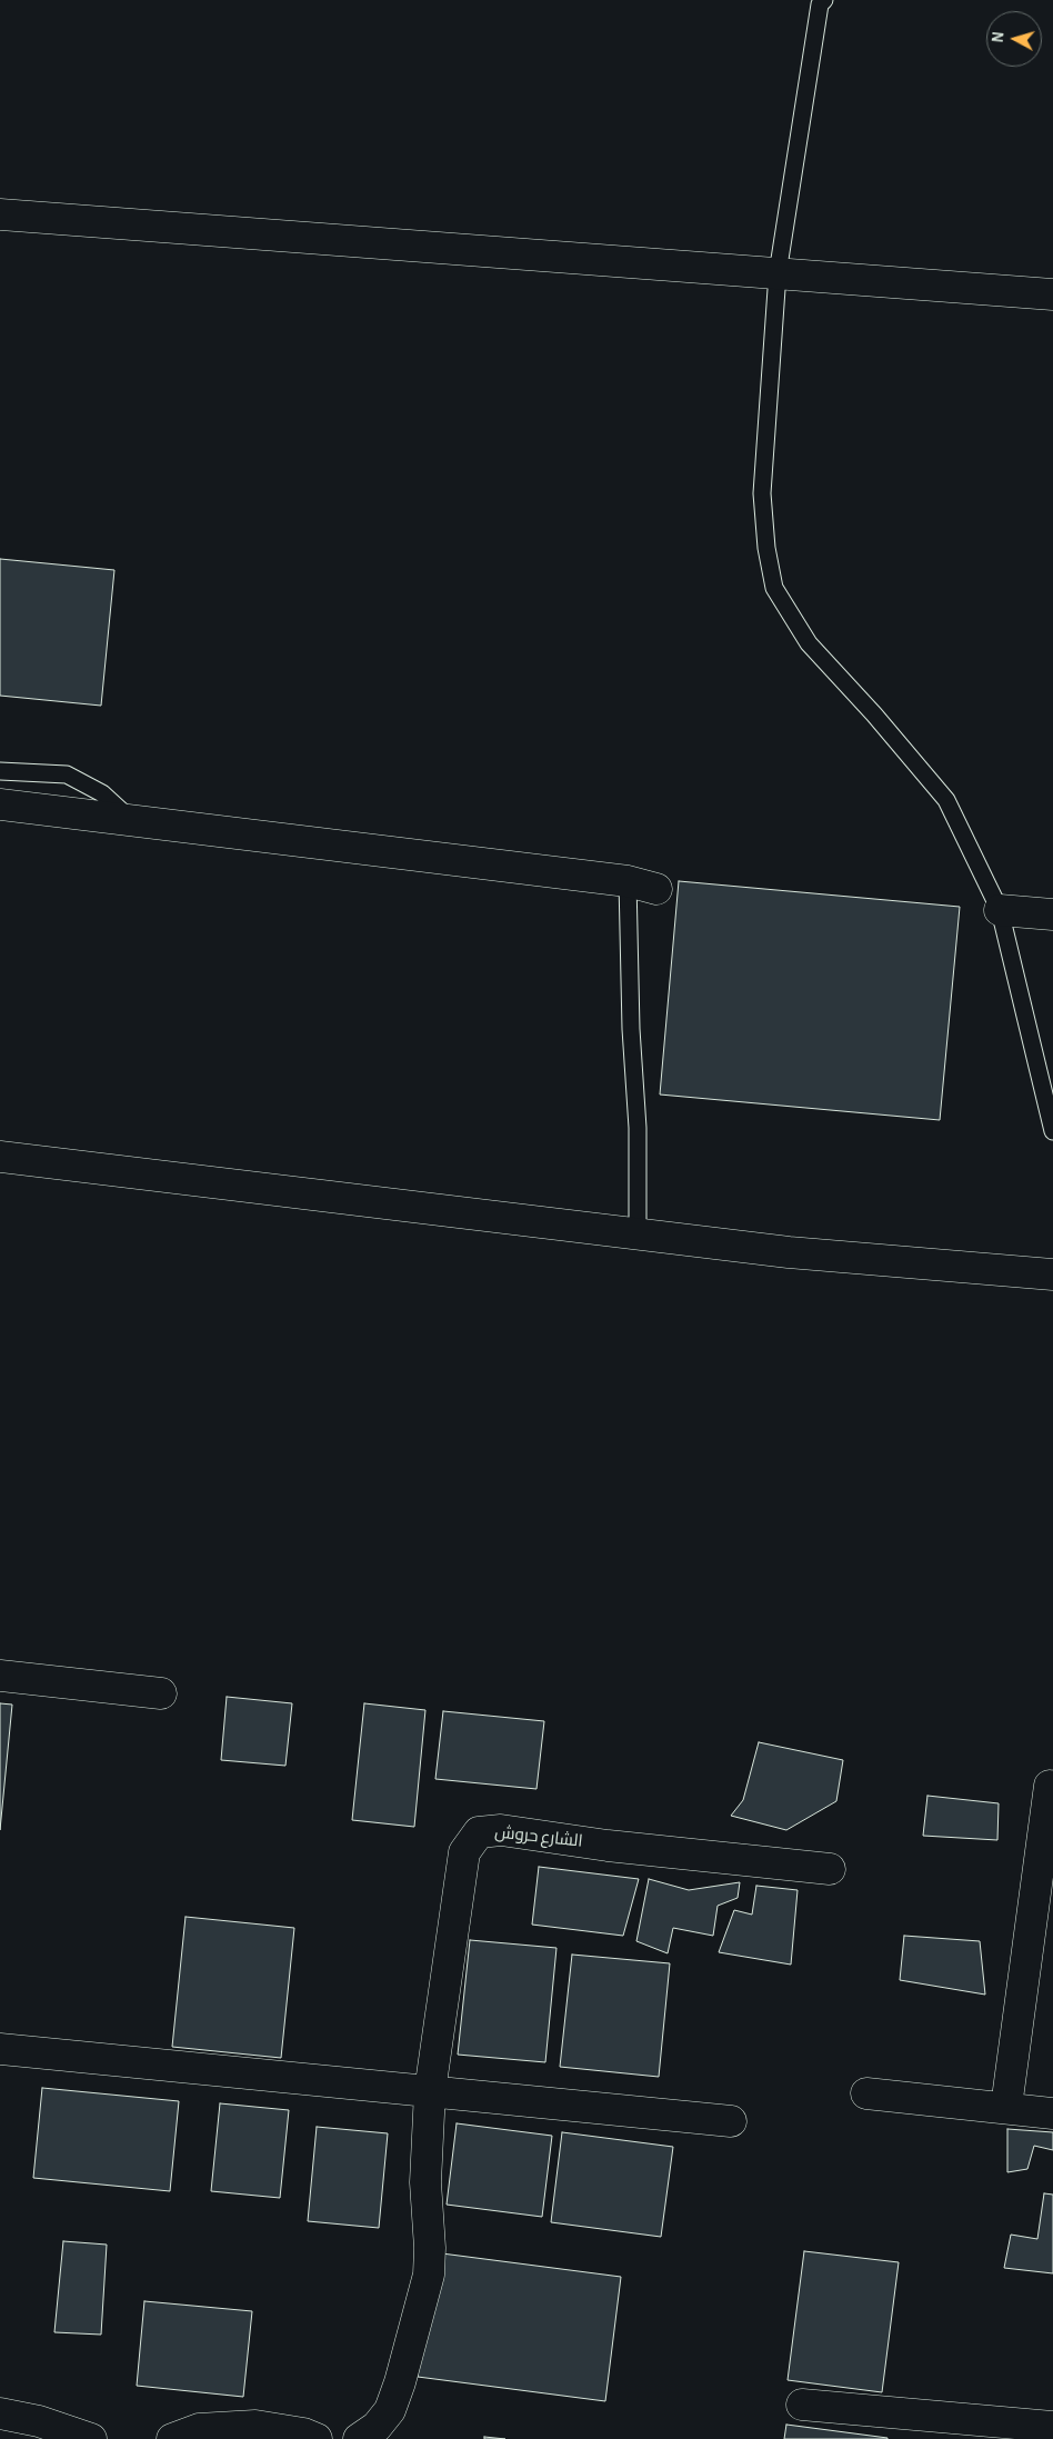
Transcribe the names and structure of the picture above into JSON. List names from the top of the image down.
{
  "streets": {
    "street": ["الشارع حروش"]
  },
  "north": "left"
}
